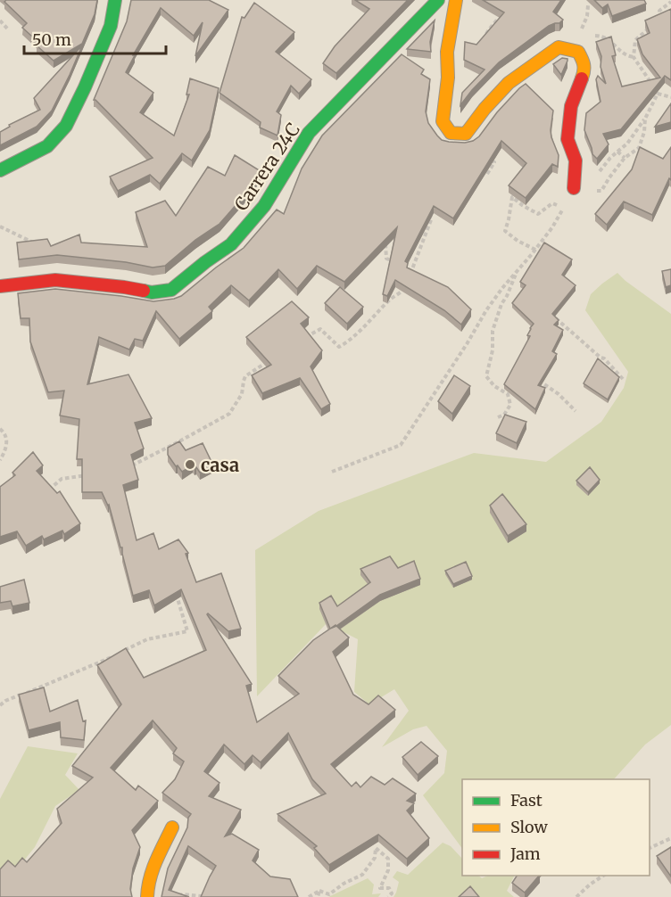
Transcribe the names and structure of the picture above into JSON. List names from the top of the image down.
{
  "streets": {
    "street": ["Carrera 24C"]
  },
  "places": ["casa"],
  "legend": ["Fast", "Slow", "Jam"],
  "scale_bar": "50 m"
}
